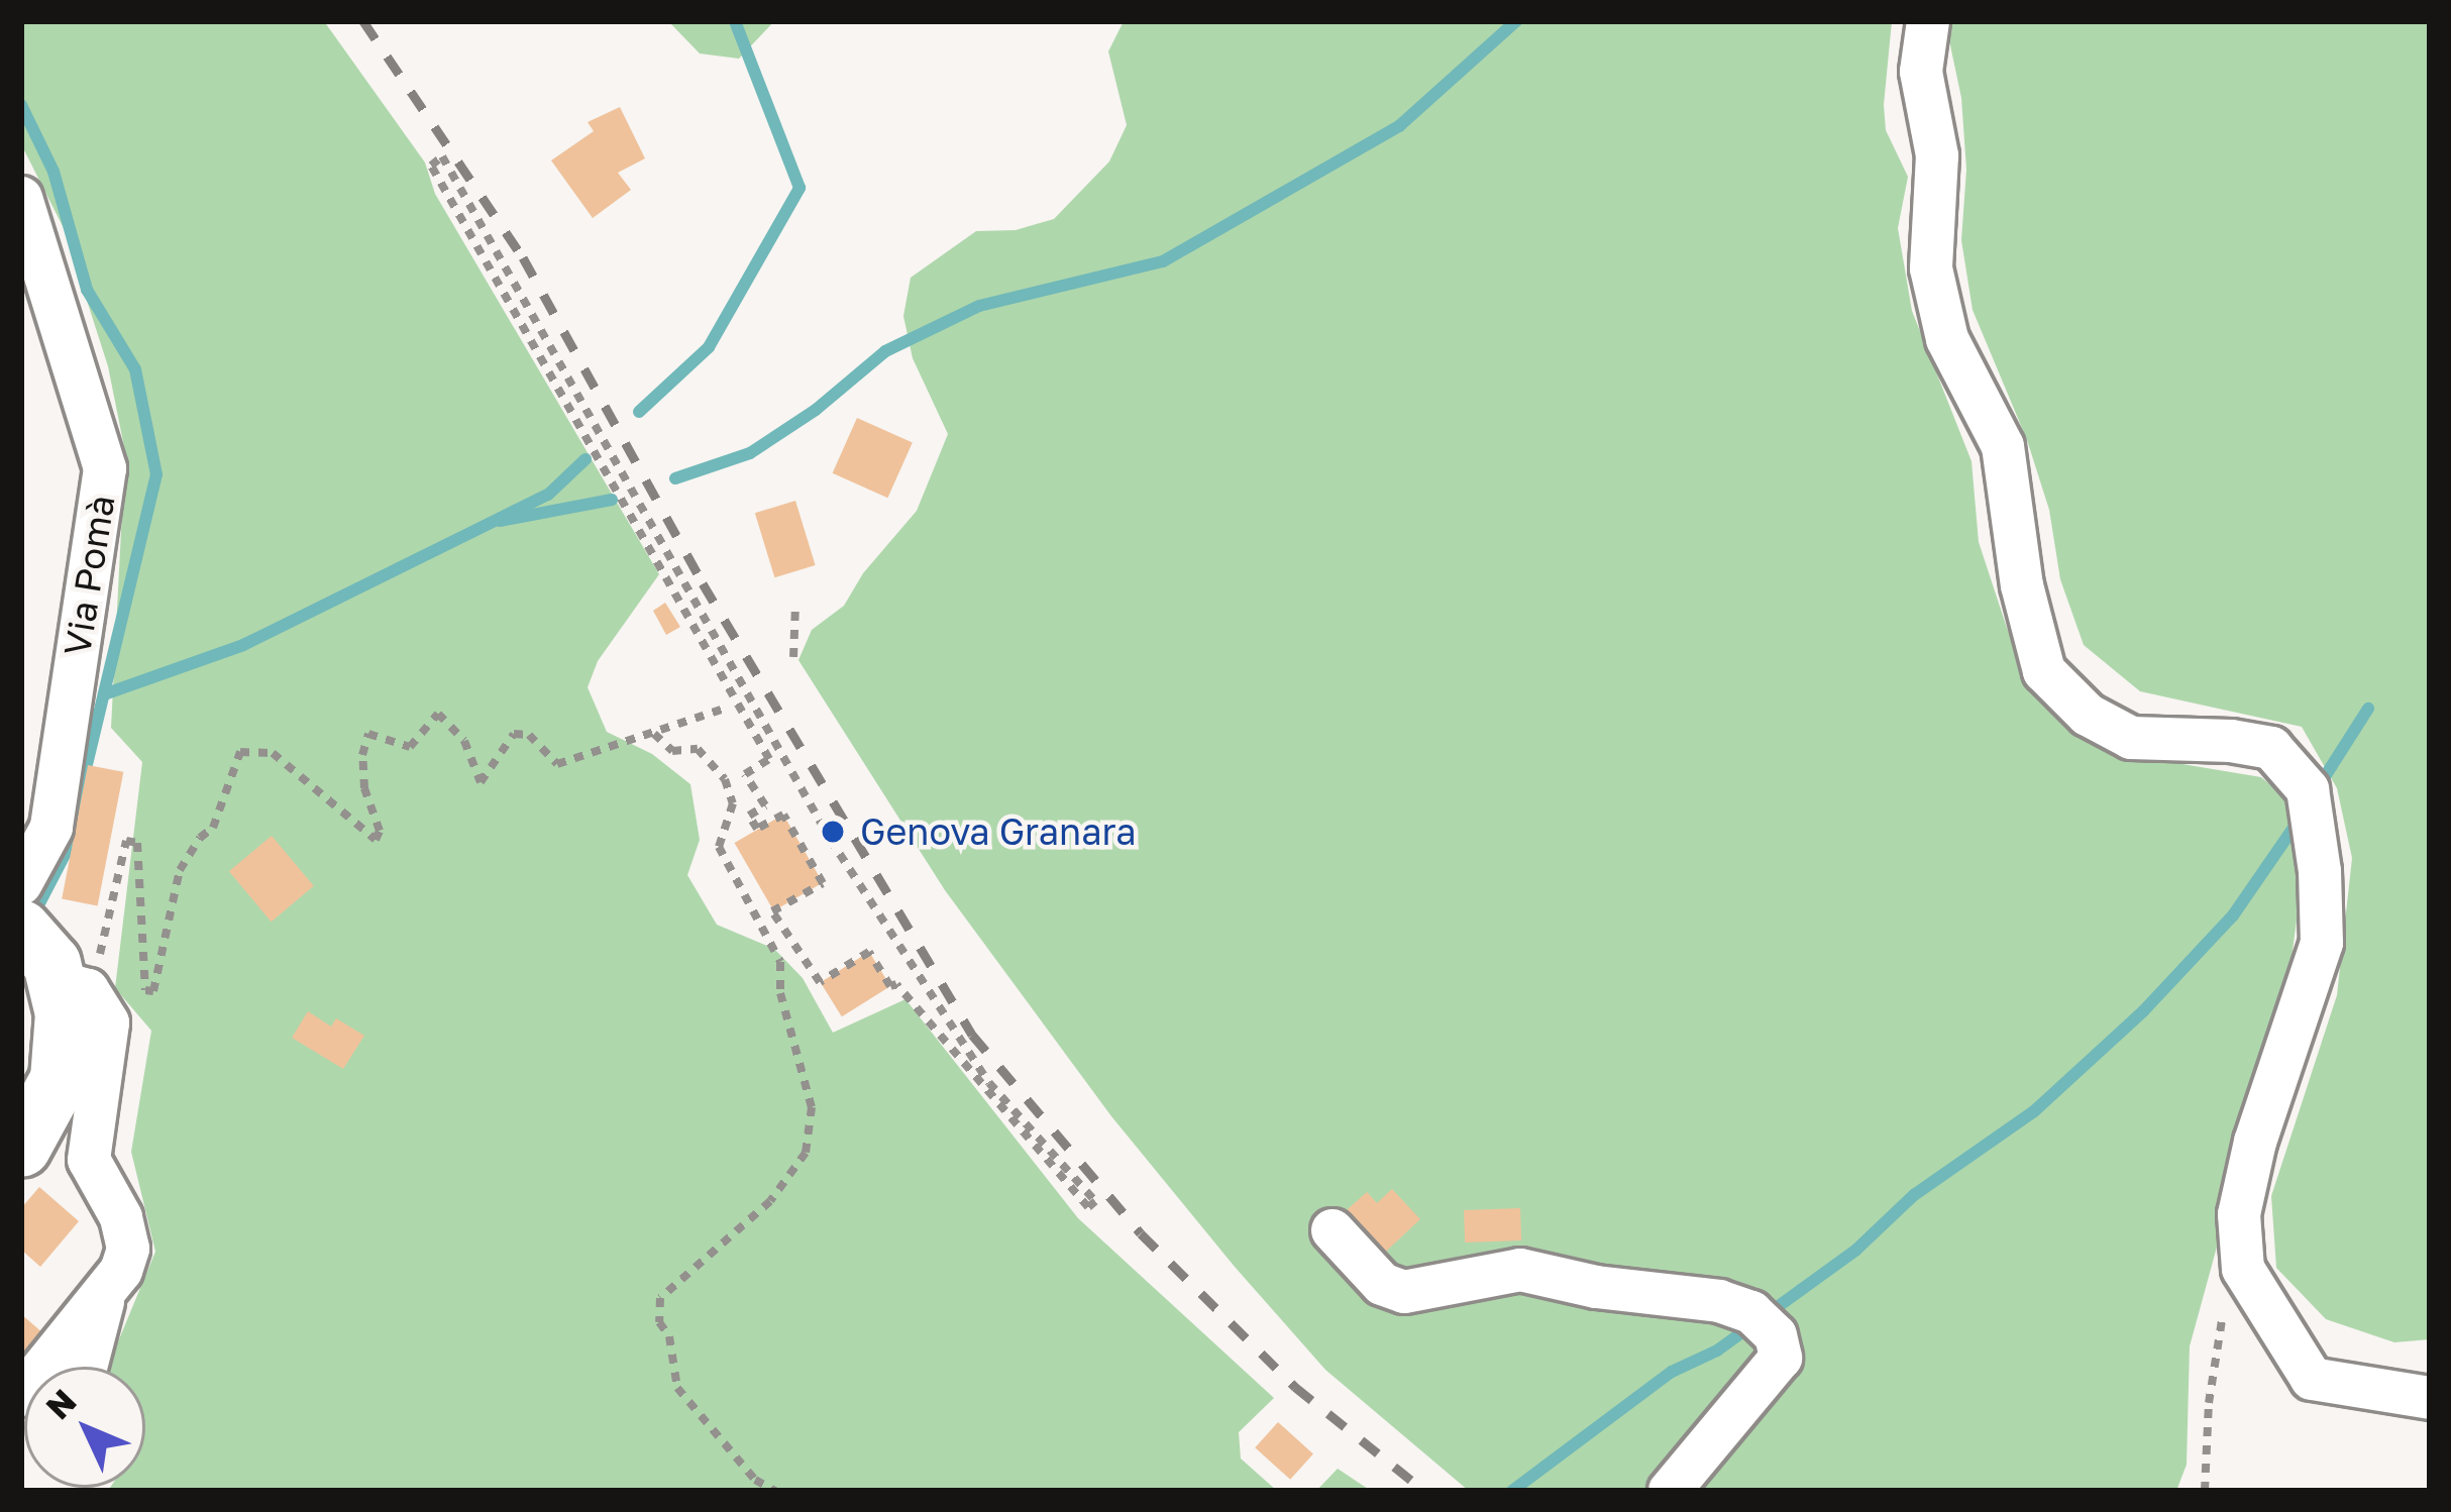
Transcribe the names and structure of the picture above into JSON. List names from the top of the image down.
{
  "streets": {
    "street": ["Via Pomà"]
  },
  "places": ["Genova Granara"],
  "north": "top left"
}
